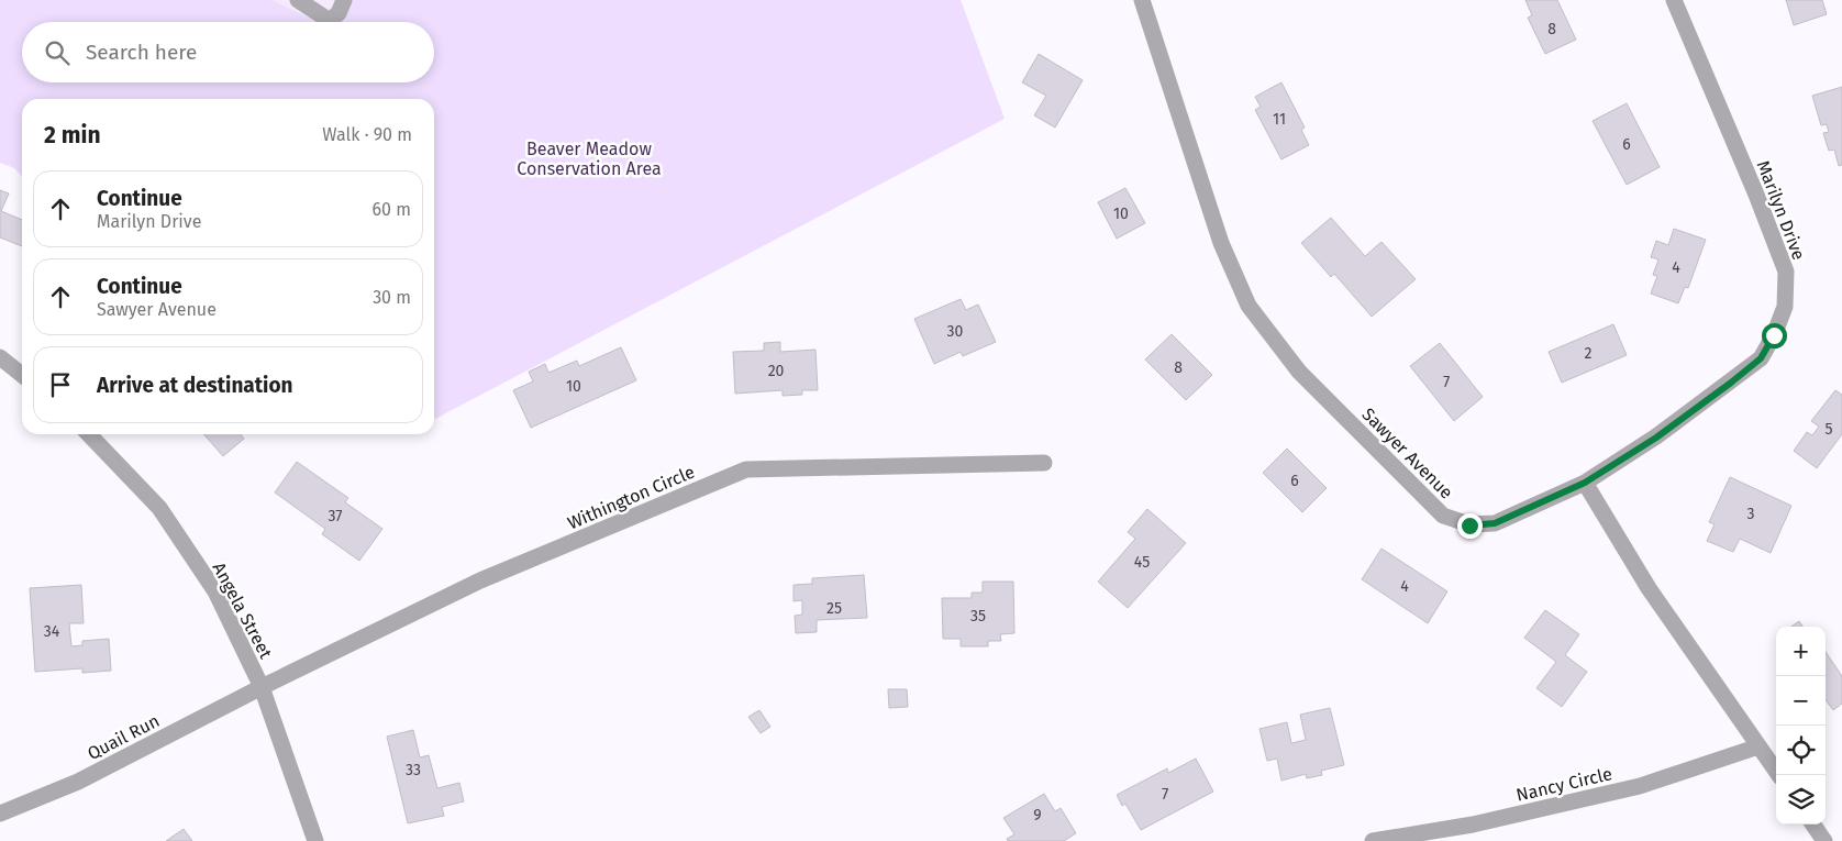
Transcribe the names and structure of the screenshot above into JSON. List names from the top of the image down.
{
  "streets": {
    "street": [
      "Marilyn Drive",
      "Sawyer Avenue",
      "Withington Circle",
      "Angela Street",
      "Quail Run",
      "Nancy Circle"
    ]
  },
  "crossings": [
    ["Marilyn Drive", "Sawyer Avenue"],
    ["Withington Circle", "Angela Street"],
    ["Withington Circle", "Quail Run"],
    ["Angela Street", "Quail Run"]
  ],
  "parks": ["Beaver Meadow Conservation Area"],
  "house_numbers": [
    "8",
    "11",
    "6",
    "10",
    "4",
    "30",
    "2",
    "8",
    "20",
    "7",
    "10",
    "5",
    "6",
    "3",
    "37",
    "45",
    "4",
    "25",
    "35",
    "34",
    "33",
    "7",
    "9"
  ],
  "page": {
    "search": "Search here",
    "heading": ["2 min", "Walk · 90 m"],
    "list": [
      ["Continue", "Marilyn Drive", "60 m"],
      ["Continue", "Sawyer Avenue", "30 m"],
      "Arrive at destination"
    ],
    "map_buttons": ["+", "−"]
  }
}
